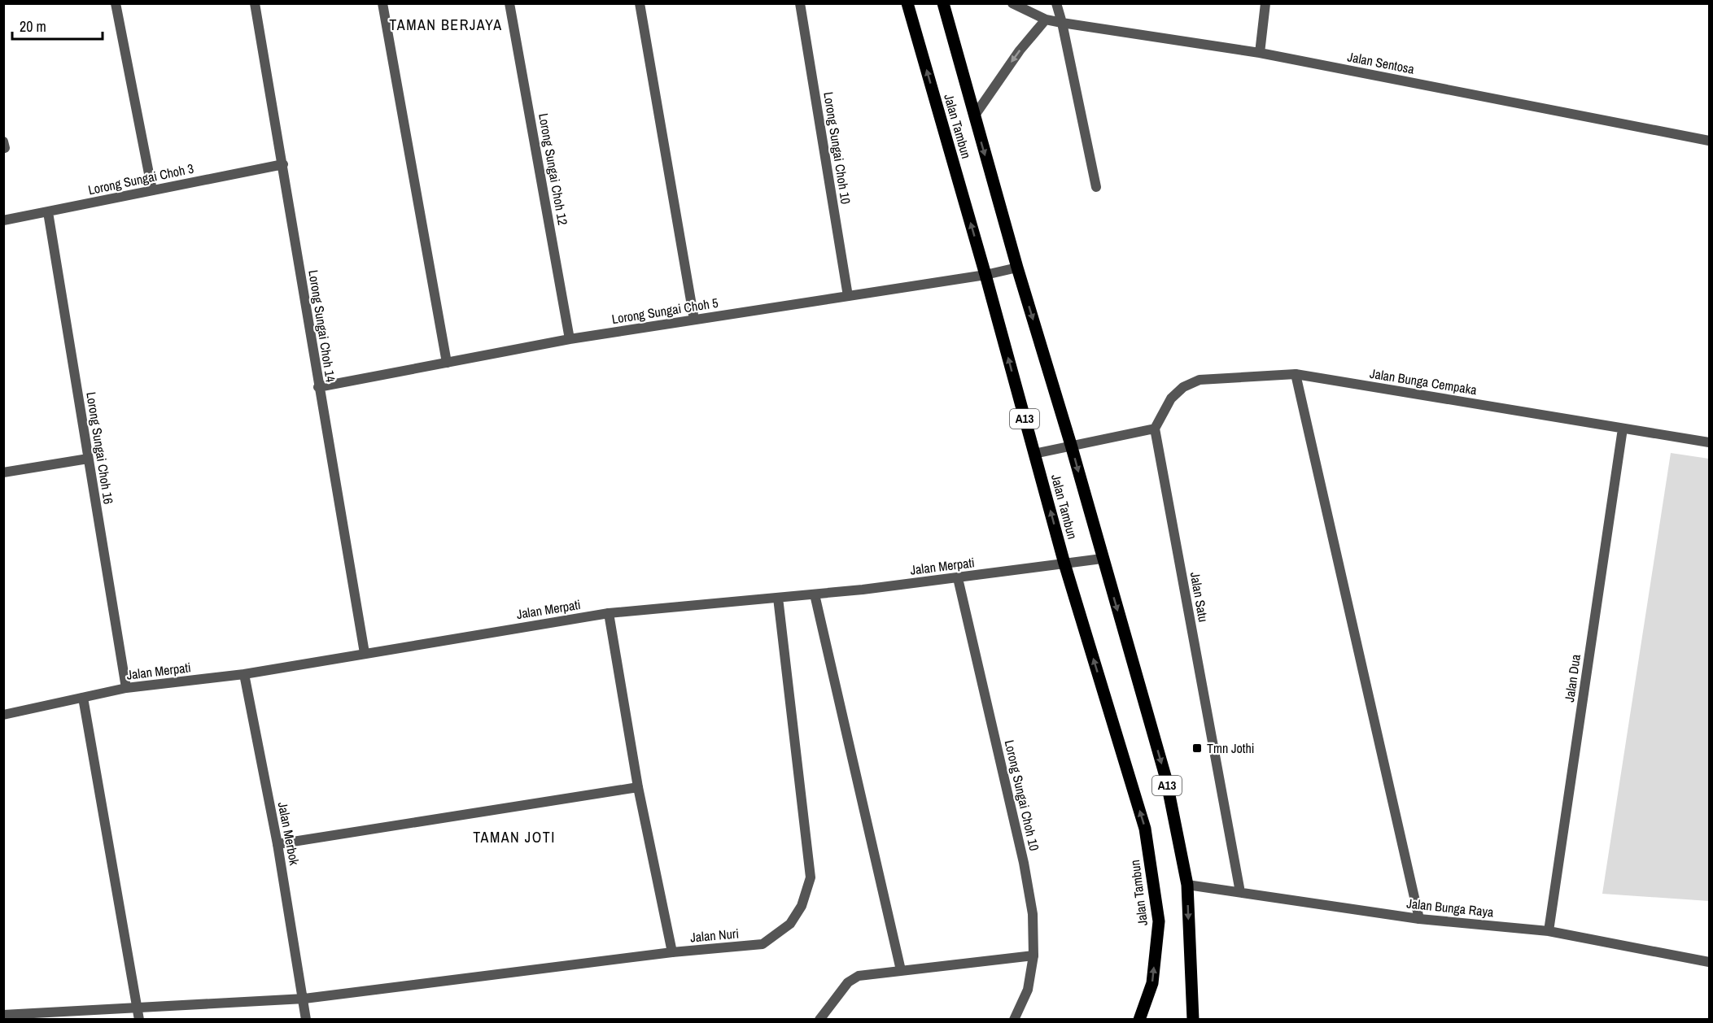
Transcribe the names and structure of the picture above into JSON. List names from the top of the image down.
{
  "streets": {
    "main road": ["Jalan Tambun", "A13"],
    "street": [
      "Jalan Sentosa",
      "Lorong Sungai Choh 10",
      "Lorong Sungai Choh 12",
      "Lorong Sungai Choh 3",
      "Lorong Sungai Choh 5",
      "Lorong Sungai Choh 14",
      "Jalan Bunga Cempaka",
      "Lorong Sungai Choh 16",
      "Jalan Merpati",
      "Jalan Satu",
      "Jalan Dua",
      "Jalan Merbok",
      "Jalan Bunga Raya",
      "Jalan Nuri"
    ]
  },
  "crossings": [
    ["Jalan Tambun", "Lorong Sungai Choh 5"],
    ["Jalan Tambun", "Jalan Merpati"],
    ["Jalan Tambun", "Jalan Bunga Raya"],
    ["Lorong Sungai Choh 10", "Lorong Sungai Choh 5"],
    ["Lorong Sungai Choh 10", "Jalan Merpati"],
    ["Lorong Sungai Choh 12", "Lorong Sungai Choh 5"],
    ["Lorong Sungai Choh 3", "Lorong Sungai Choh 14"],
    ["Lorong Sungai Choh 3", "Lorong Sungai Choh 16"],
    ["Lorong Sungai Choh 5", "Lorong Sungai Choh 14"],
    ["Lorong Sungai Choh 14", "Jalan Merpati"],
    ["Jalan Bunga Cempaka", "Jalan Satu"],
    ["Jalan Bunga Cempaka", "Jalan Dua"],
    ["Lorong Sungai Choh 16", "Jalan Merpati"],
    ["Jalan Merpati", "Jalan Merbok"],
    ["Jalan Merpati", "Jalan Nuri"],
    ["Jalan Satu", "Jalan Bunga Raya"],
    ["Jalan Dua", "Jalan Bunga Raya"],
    ["Jalan Merbok", "Jalan Nuri"]
  ],
  "districts": ["TAMAN BERJAYA", "TAMAN JOTI"],
  "places": {
    "transit": ["Tmn Jothi"]
  },
  "scale_bar": "20 m"
}
